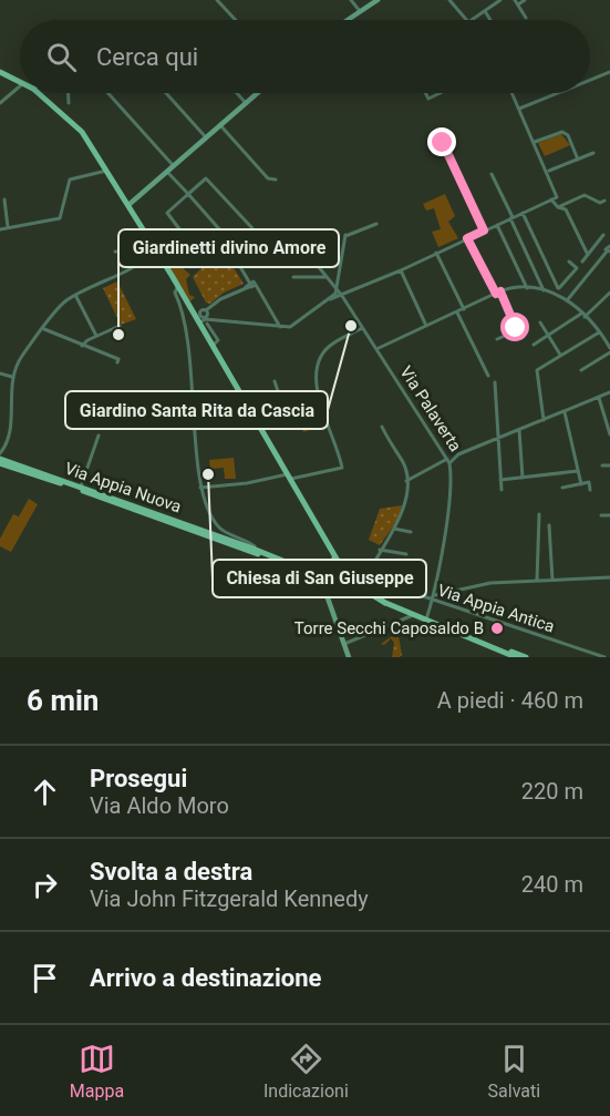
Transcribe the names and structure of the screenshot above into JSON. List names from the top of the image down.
{
  "streets": {
    "main road": ["Via Appia Nuova"],
    "street": ["Via Palaverta", "Via Appia Antica"]
  },
  "crossings": [
    ["Via Palaverta", "Via Appia Antica"]
  ],
  "places": [
    "Giardino Santa Rita da Cascia",
    "Giardinetti divino Amore",
    "Chiesa di San Giuseppe",
    "Torre Secchi Caposaldo B"
  ],
  "page": {
    "search": "Cerca qui",
    "heading": ["6 min", "A piedi · 460 m"],
    "list": [
      ["Prosegui", "Via Aldo Moro", "220 m"],
      ["Svolta a destra", "Via John Fitzgerald Kennedy", "240 m"],
      "Arrivo a destinazione"
    ],
    "nav": ["Mappa", "Indicazioni", "Salvati"]
  }
}
